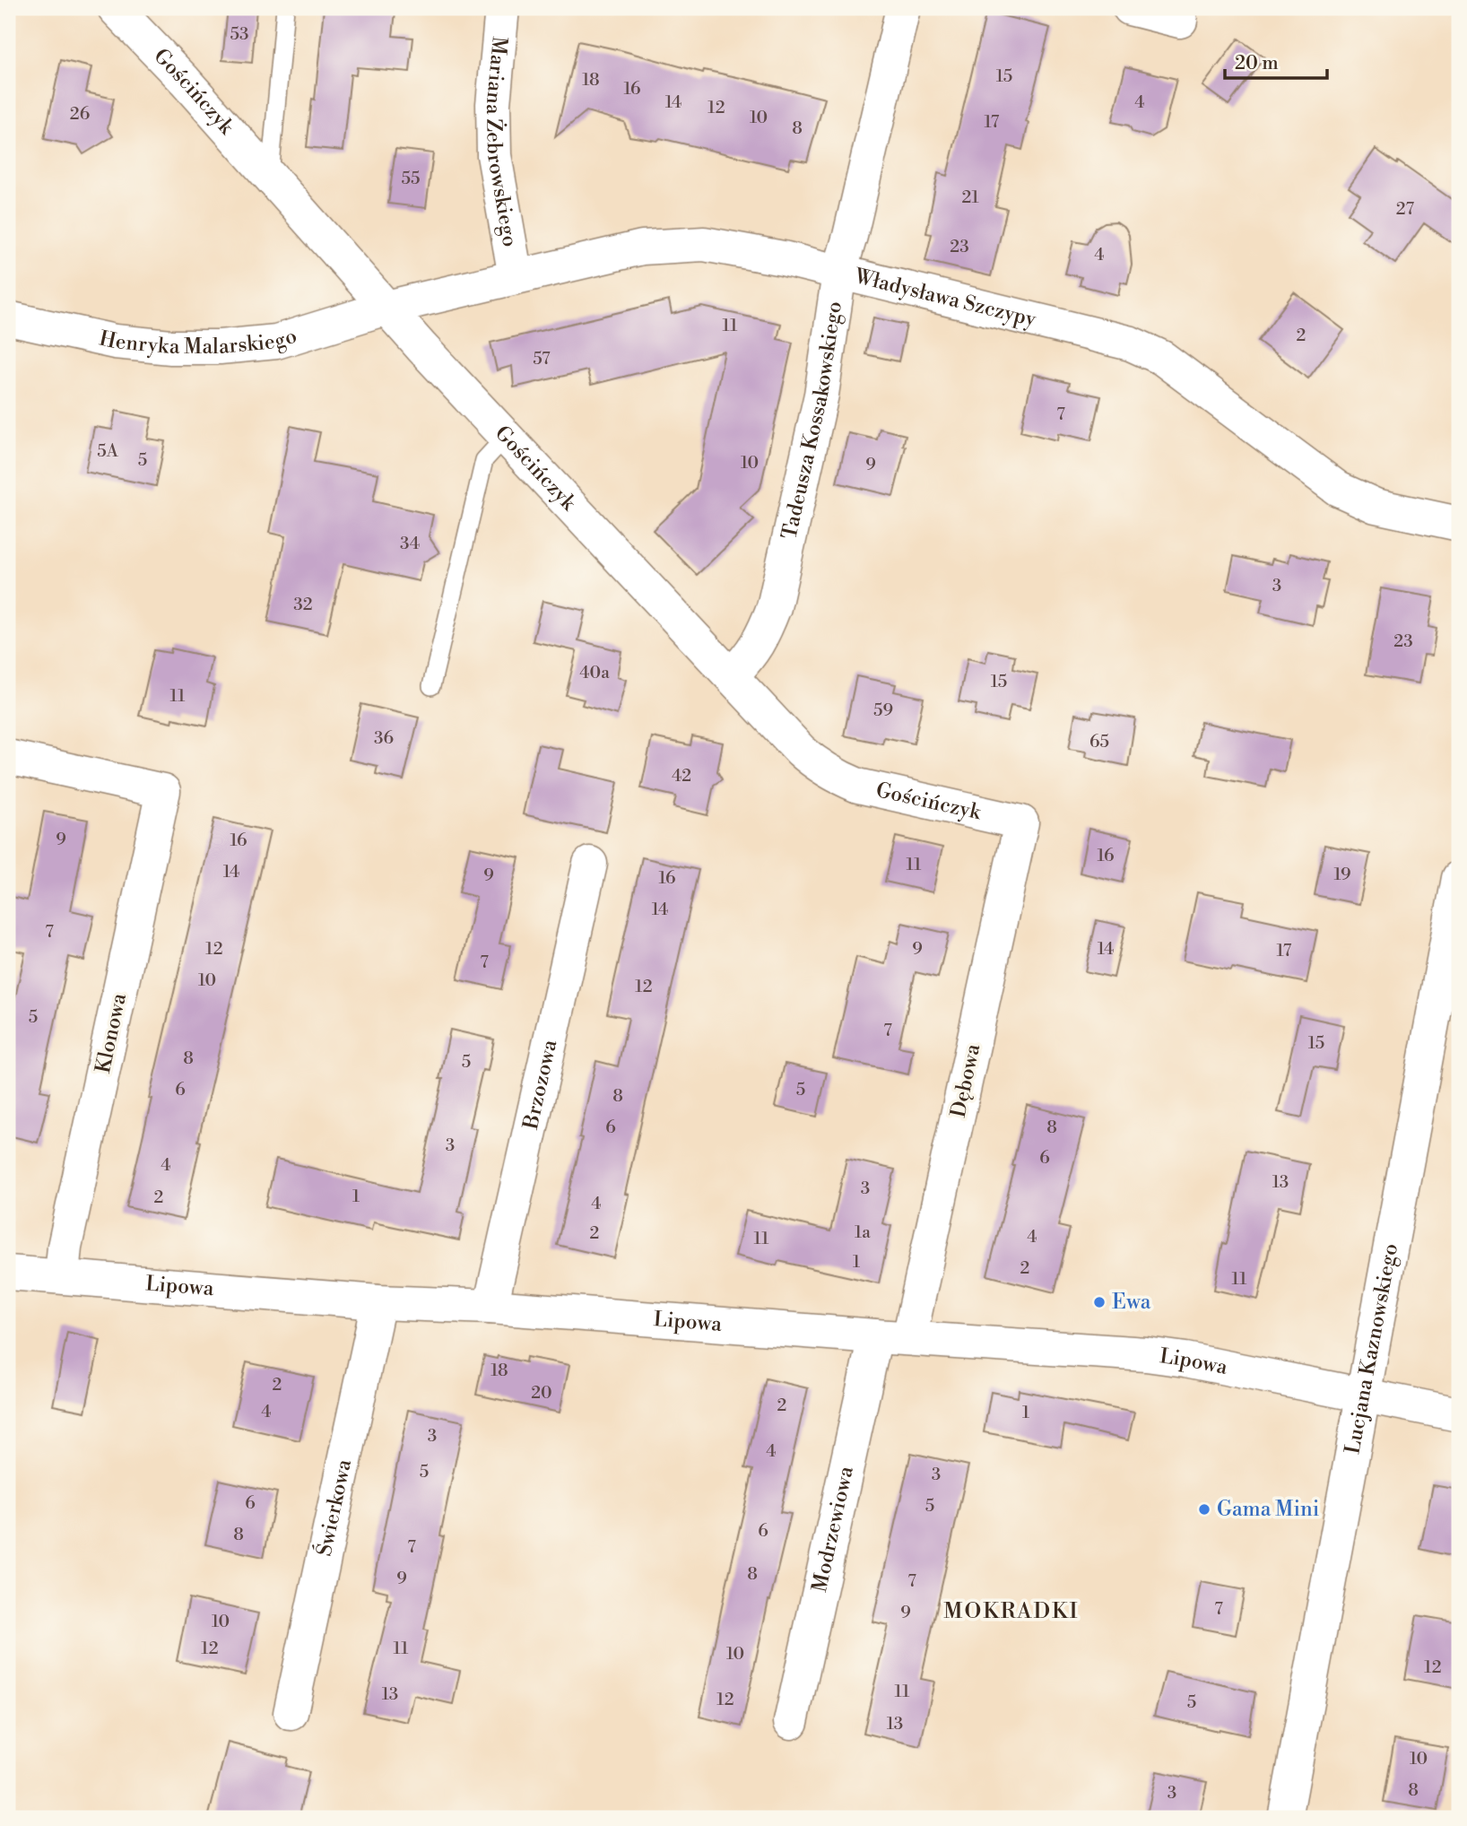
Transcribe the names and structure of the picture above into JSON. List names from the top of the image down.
{
  "streets": {
    "street": [
      "Gościńczyk",
      "Mariana Żebrowskiego",
      "Władysława Szczypy",
      "Henryka Malarskiego",
      "Tadeusza Kossakowskiego",
      "Klonowa",
      "Dębowa",
      "Brzozowa",
      "Lipowa",
      "Lucjana Kaznowskiego",
      "Świerkowa",
      "Modrzewiowa"
    ]
  },
  "crossings": [
    ["Gościńczyk", "Władysława Szczypy"],
    ["Gościńczyk", "Henryka Malarskiego"],
    ["Gościńczyk", "Tadeusza Kossakowskiego"],
    ["Gościńczyk", "Dębowa"],
    ["Mariana Żebrowskiego", "Władysława Szczypy"],
    ["Władysława Szczypy", "Henryka Malarskiego"],
    ["Władysława Szczypy", "Tadeusza Kossakowskiego"],
    ["Klonowa", "Lipowa"],
    ["Dębowa", "Lipowa"],
    ["Brzozowa", "Lipowa"],
    ["Lipowa", "Lucjana Kaznowskiego"],
    ["Lipowa", "Świerkowa"],
    ["Lipowa", "Modrzewiowa"]
  ],
  "districts": ["MOKRADKI"],
  "places": ["Ewa", "Gama Mini"],
  "house_numbers": [
    "53",
    "15",
    "18",
    "16",
    "14",
    "4",
    "12",
    "26",
    "10",
    "17",
    "8",
    "55",
    "21",
    "27",
    "23",
    "4",
    "11",
    "2",
    "57",
    "7",
    "5A",
    "5",
    "10",
    "9",
    "34",
    "3",
    "32",
    "23",
    "40a",
    "15",
    "11",
    "59",
    "36",
    "65",
    "42",
    "9",
    "16",
    "16",
    "11",
    "14",
    "19",
    "9",
    "16",
    "14",
    "7",
    "12",
    "9",
    "14",
    "17",
    "7",
    "10",
    "12",
    "5",
    "7",
    "15",
    "8",
    "5",
    "6",
    "5",
    "8",
    "6",
    "8",
    "3",
    "6",
    "4",
    "13",
    "3",
    "1",
    "2",
    "4",
    "1a",
    "2",
    "4",
    "11",
    "1",
    "2",
    "11",
    "18",
    "2",
    "20",
    "2",
    "4",
    "1",
    "3",
    "4",
    "5",
    "3",
    "6",
    "5",
    "6",
    "8",
    "7",
    "8",
    "9",
    "7",
    "7",
    "9",
    "10",
    "12",
    "11",
    "10",
    "12",
    "11",
    "13",
    "12",
    "5",
    "13",
    "10",
    "8",
    "3"
  ],
  "scale_bar": "20 m"
}
